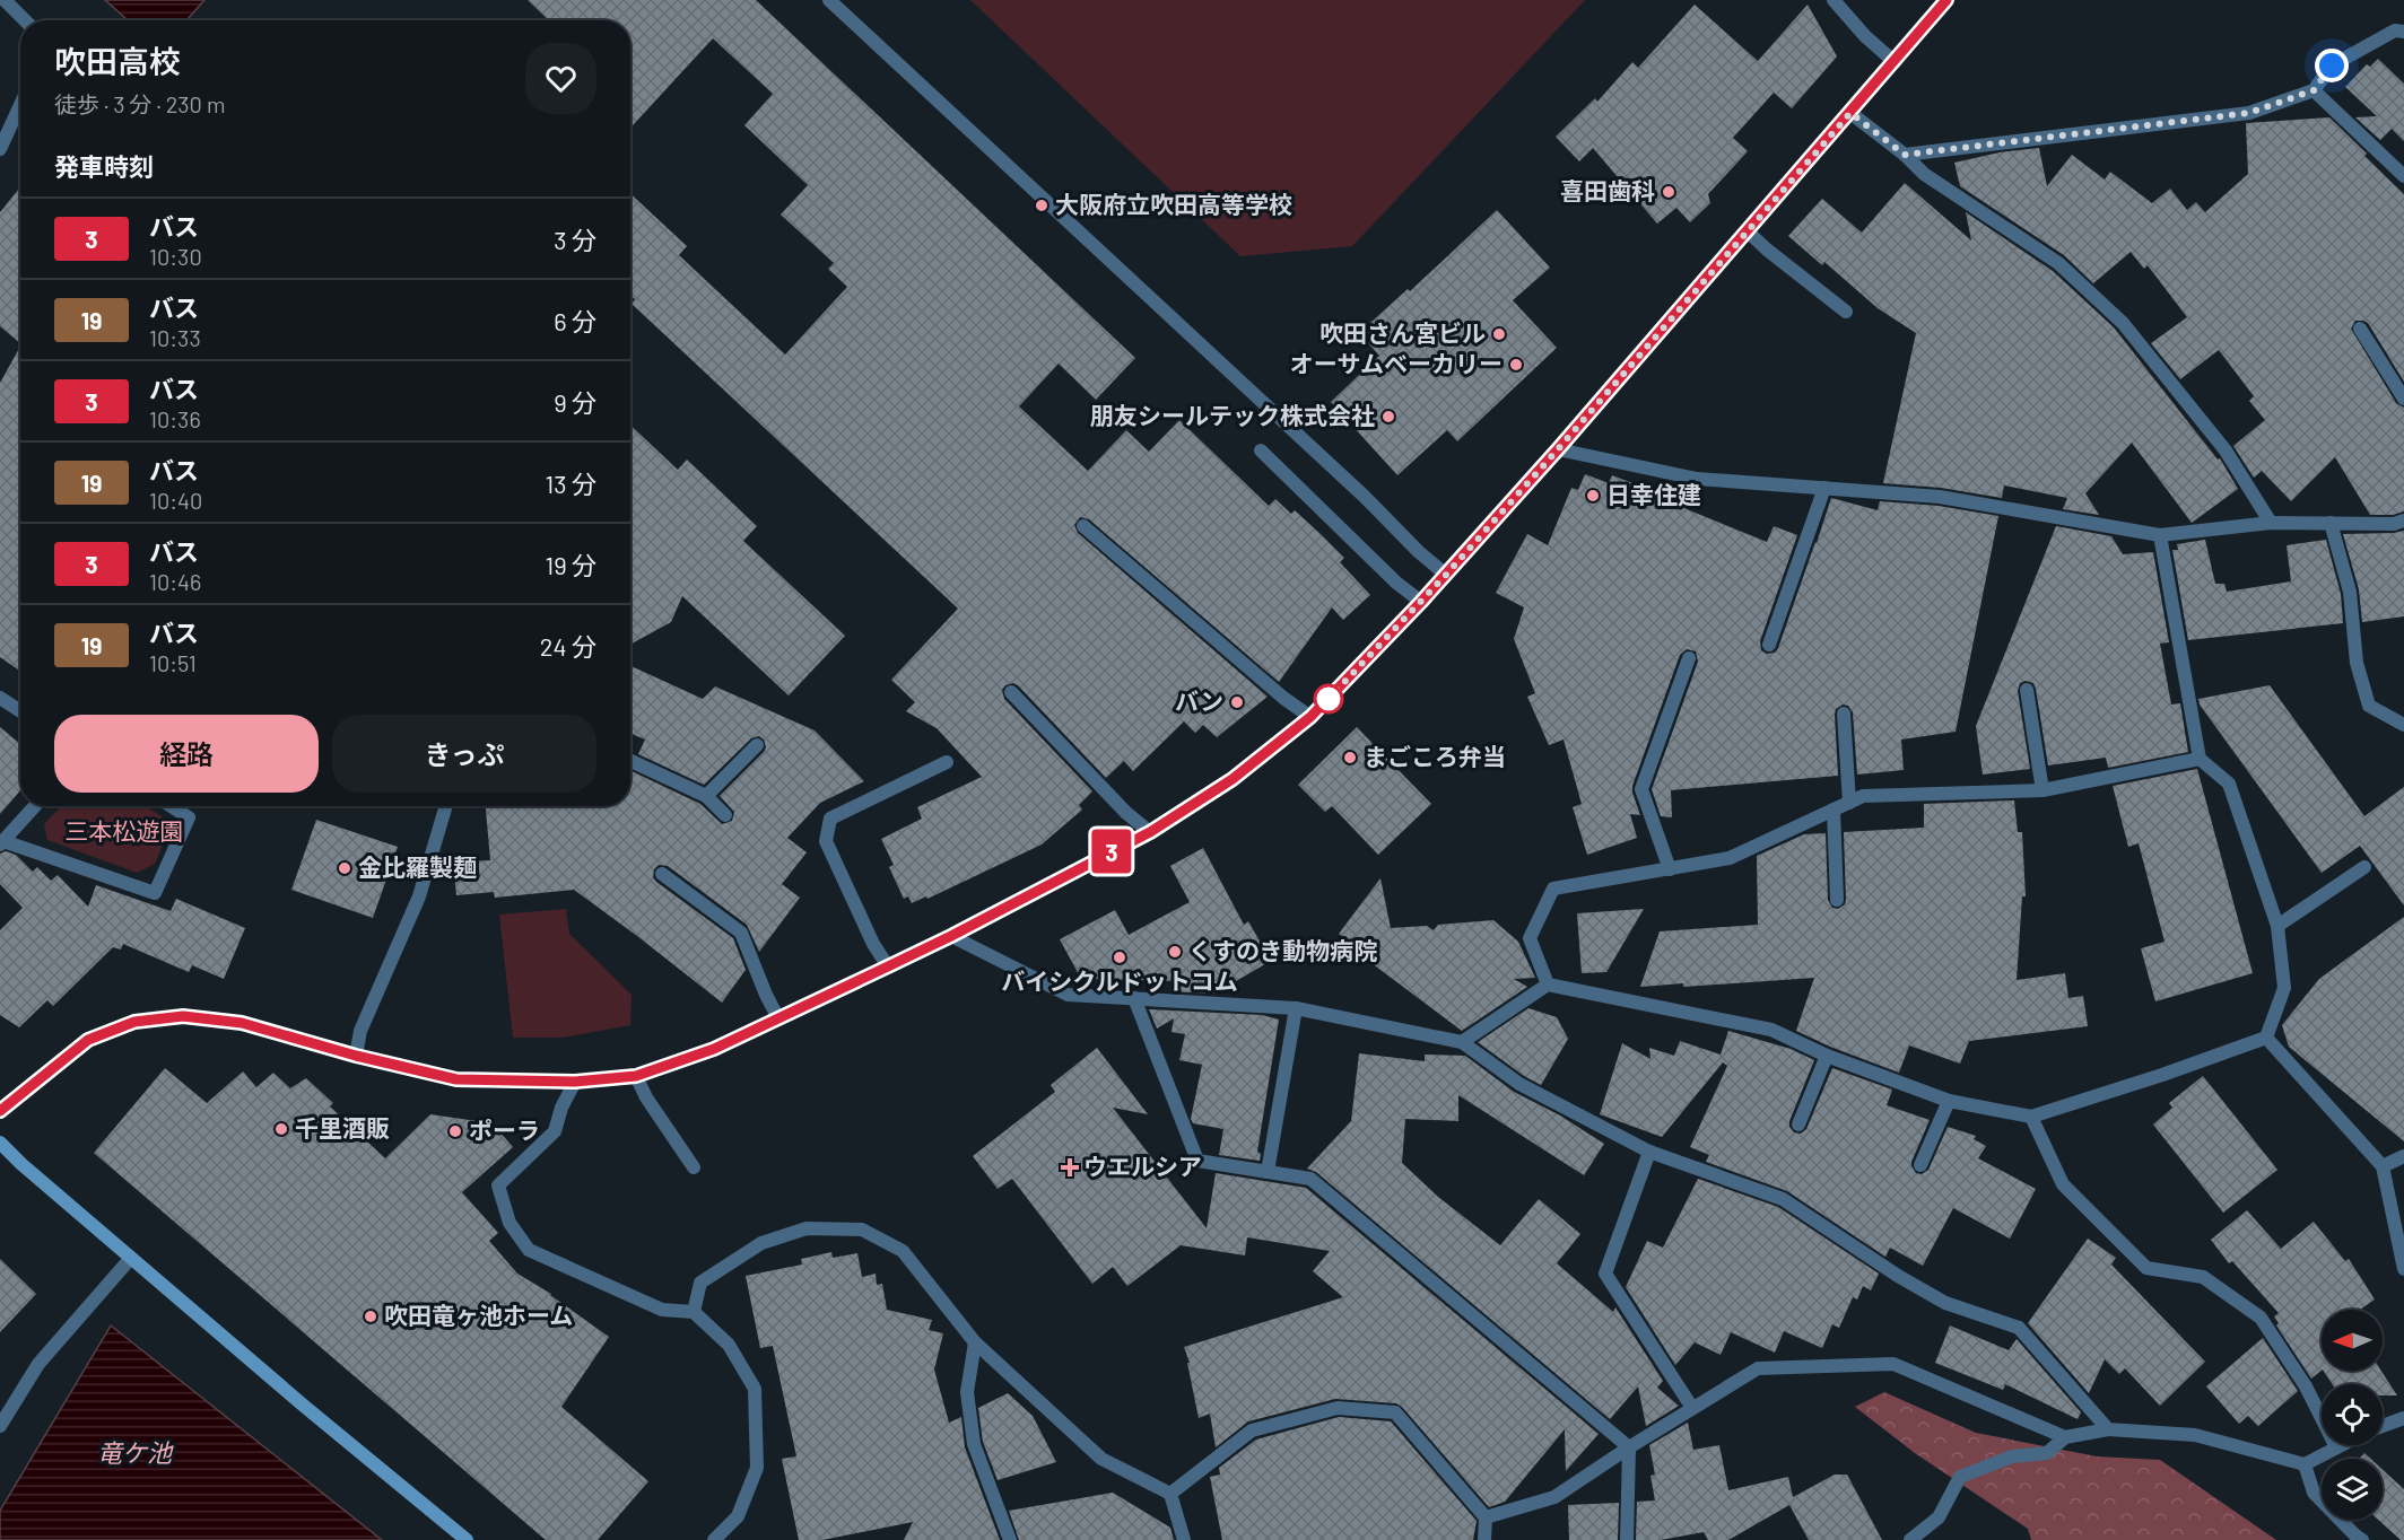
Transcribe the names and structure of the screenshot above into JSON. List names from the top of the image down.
{
  "water": ["竜ケ池"],
  "parks": ["三本松遊園"],
  "places": {
    "other": [
      "喜田歯科",
      "大阪府立吹田高等学校",
      "吹田さん宮ビル",
      "オーサムベーカリー",
      "朋友シールテック株式会社",
      "日幸住建",
      "バン",
      "まごころ弁当",
      "金比羅製麺",
      "くすのき動物病院",
      "バイシクルドットコム",
      "千里酒販",
      "ポーラ",
      "吹田竜ヶ池ホーム"
    ],
    "health": ["ウエルシア"]
  },
  "lines": ["bus line 3"],
  "north": "left",
  "page": {
    "on_map": "3",
    "heading": [
      ["吹田高校", "徒歩 · 3 分 · 230 m"],
      "発車時刻"
    ],
    "list": [
      {
        "mark": "3",
        "name": "バス",
        "note": "10:30",
        "value": "3 分"
      },
      {
        "mark": "19",
        "name": "バス",
        "note": "10:33",
        "value": "6 分"
      },
      {
        "mark": "3",
        "name": "バス",
        "note": "10:36",
        "value": "9 分"
      },
      {
        "mark": "19",
        "name": "バス",
        "note": "10:40",
        "value": "13 分"
      },
      {
        "mark": "3",
        "name": "バス",
        "note": "10:46",
        "value": "19 分"
      },
      {
        "mark": "19",
        "name": "バス",
        "note": "10:51",
        "value": "24 分"
      }
    ],
    "buttons": ["経路", "きっぷ"]
  }
}
